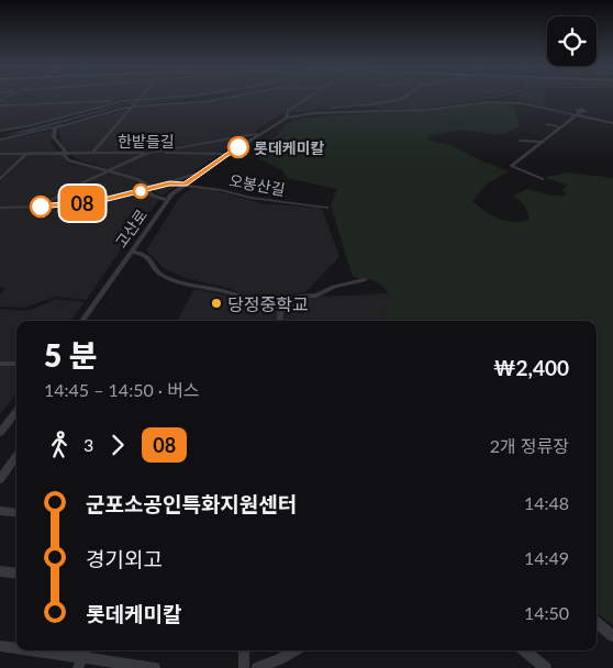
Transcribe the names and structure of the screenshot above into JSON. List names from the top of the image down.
{
  "streets": {
    "street": ["한밭들길", "오봉산길", "고산로"]
  },
  "crossings": [
    ["한밭들길", "고산로"],
    ["오봉산길", "고산로"]
  ],
  "places": ["롯데케미칼", "당정중학교"],
  "lines": ["bus line 08"],
  "page": {
    "on_map": "08",
    "heading": ["5 분", "14:45 – 14:50 · 버스", "₩2,400"],
    "legs": ["3", "08", "2개 정류장"],
    "list": [
      {
        "name": "군포소공인특화지원센터",
        "value": "14:48"
      },
      {
        "name": "경기외고",
        "value": "14:49"
      },
      {
        "name": "롯데케미칼",
        "value": "14:50"
      }
    ]
  }
}
